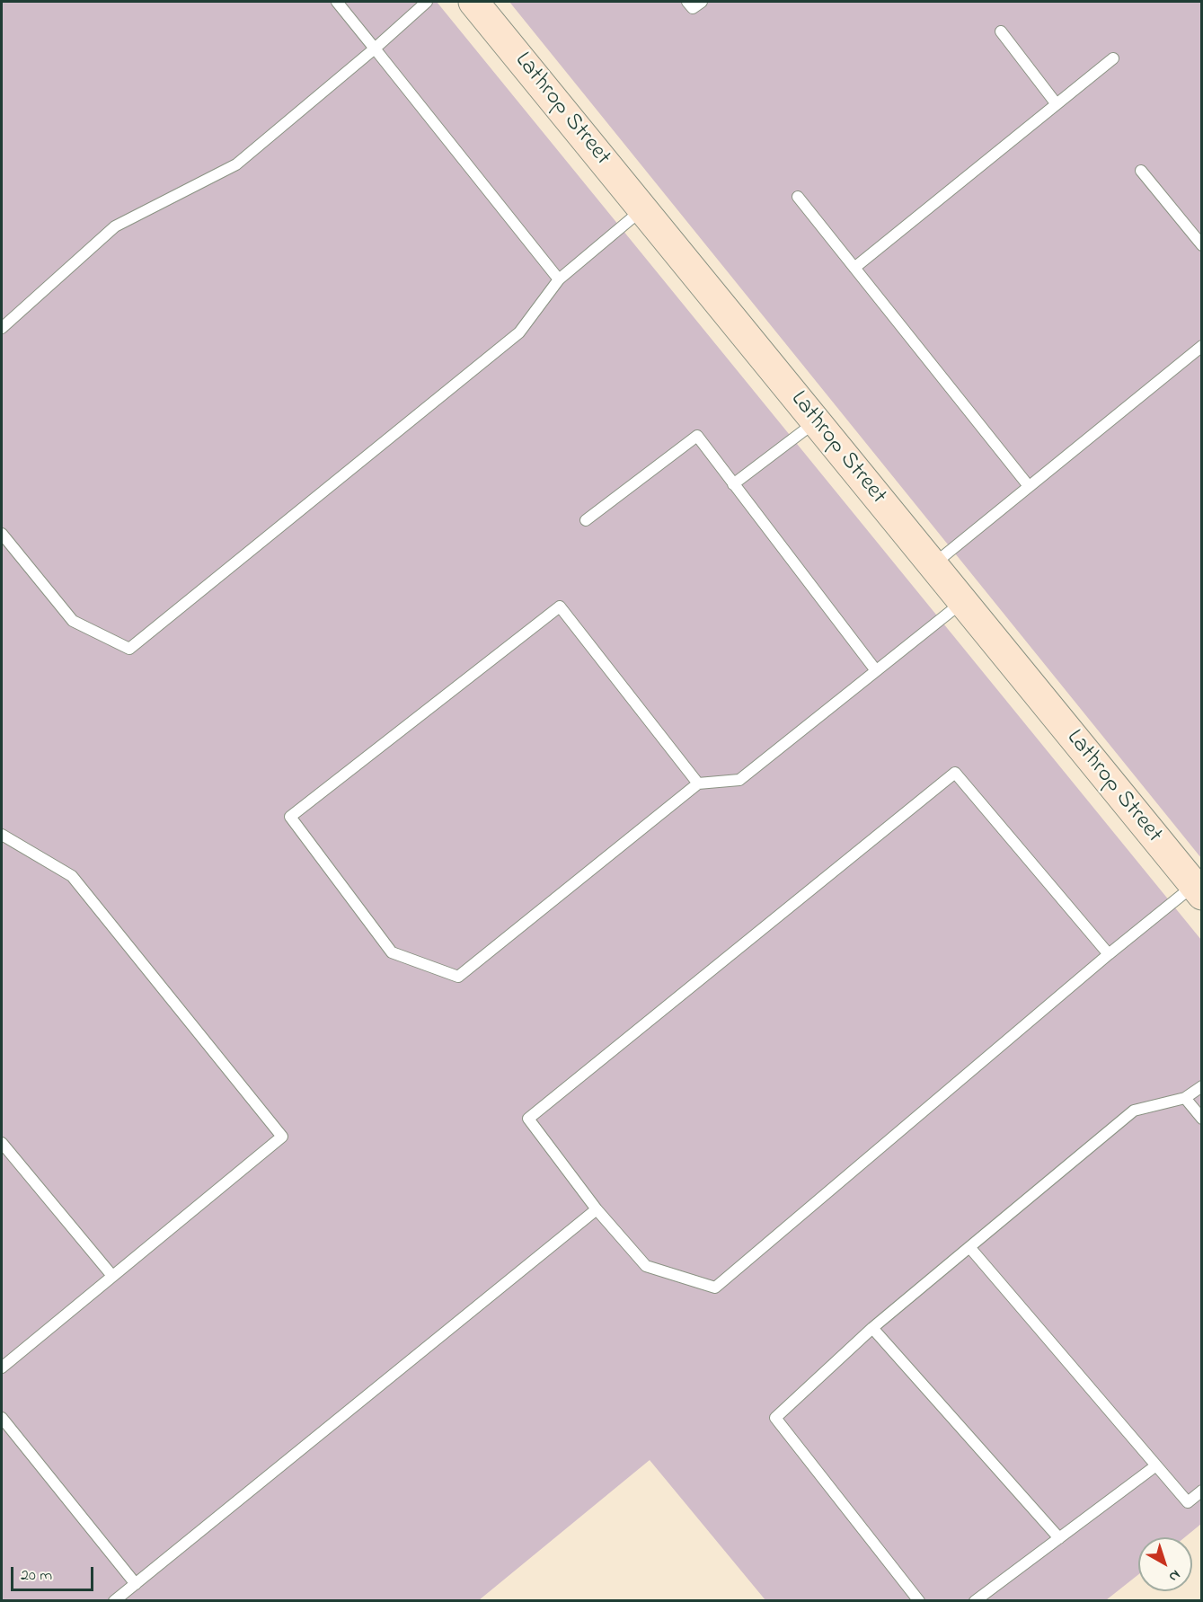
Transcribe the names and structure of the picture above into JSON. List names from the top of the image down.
{
  "streets": {
    "main road": ["Lathrop Street"]
  },
  "scale_bar": "20 m",
  "north": "bottom right"
}
